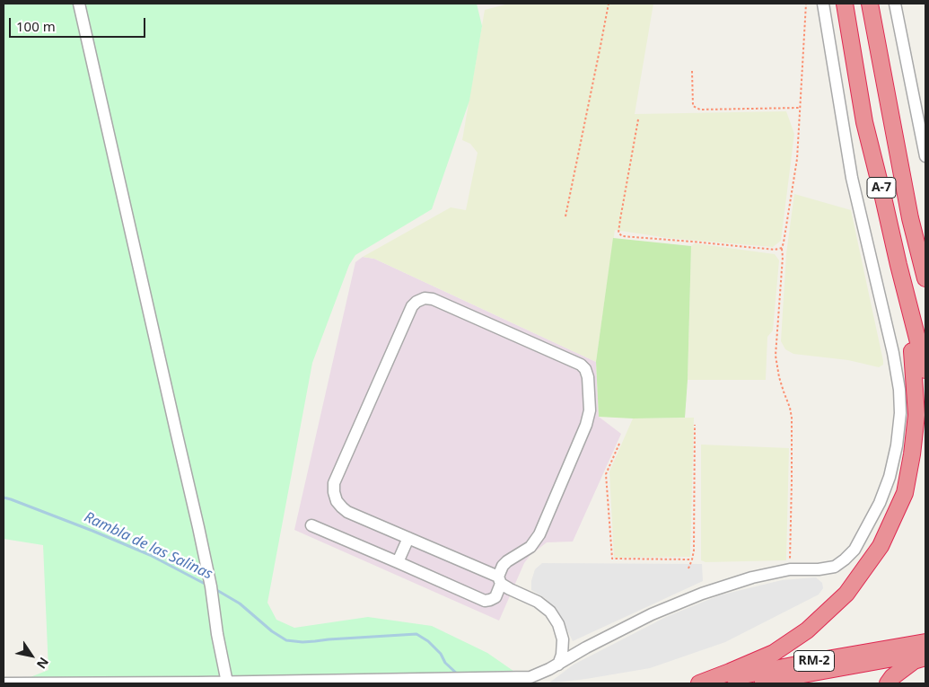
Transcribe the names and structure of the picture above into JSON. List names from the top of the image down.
{
  "streets": {
    "highway": ["A-7", "RM-2"]
  },
  "water": ["Rambla de las Salinas"],
  "scale_bar": "100 m",
  "north": "bottom right"
}
